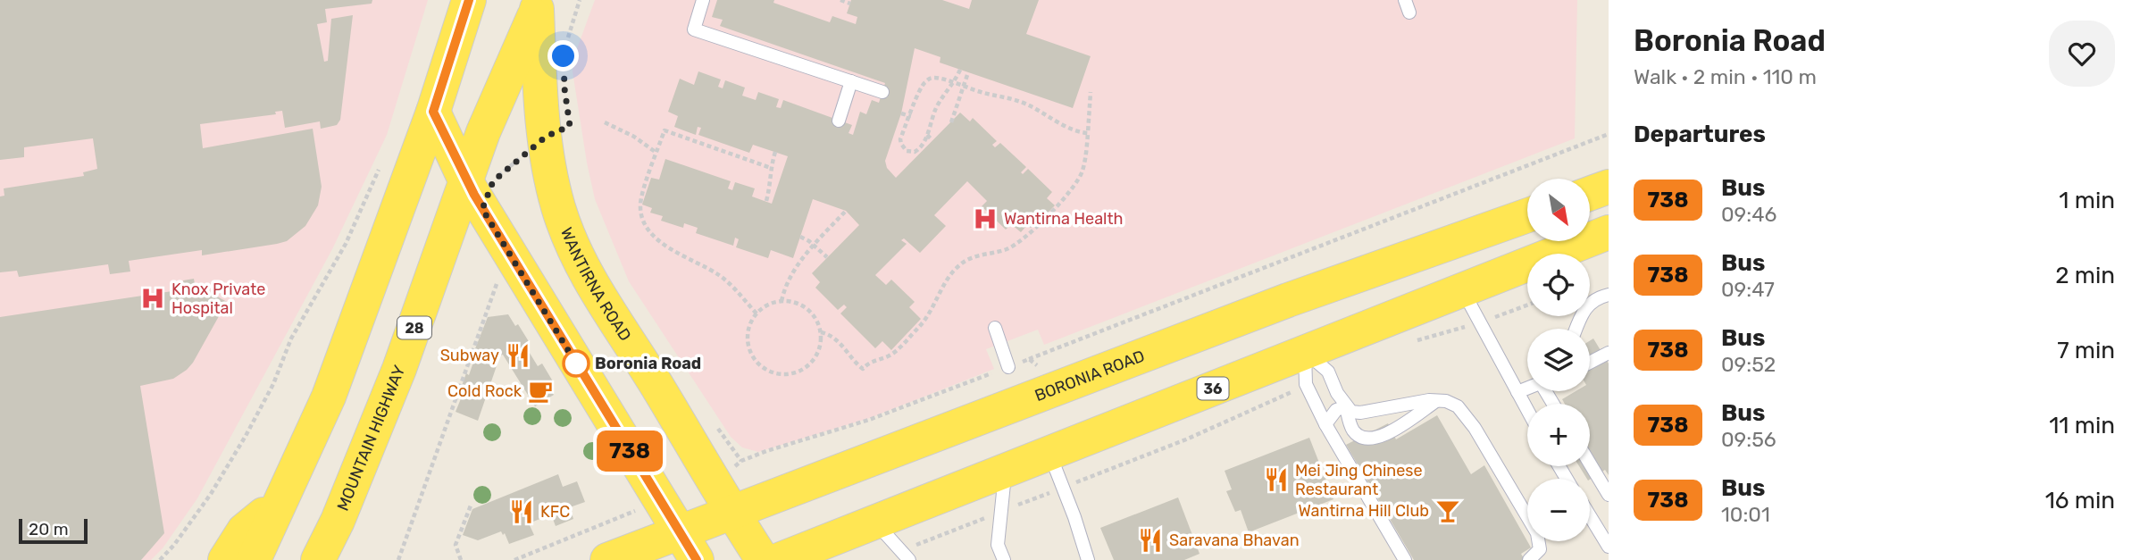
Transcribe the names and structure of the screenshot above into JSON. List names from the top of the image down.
{
  "streets": {
    "main road": [
      "WANTIRNA ROAD",
      "28",
      "BORONIA ROAD",
      "36",
      "MOUNTAIN HIGHWAY"
    ]
  },
  "crossings": [
    ["WANTIRNA ROAD", "BORONIA ROAD"],
    ["WANTIRNA ROAD", "MOUNTAIN HIGHWAY"]
  ],
  "places": {
    "hospital": ["Wantirna Health", "Knox Private Hospital"],
    "restaurant": [
      "Subway",
      "Mei Jing Chinese Restaurant",
      "KFC",
      "Saravana Bhavan"
    ],
    "other": ["Boronia Road"],
    "cafe": ["Cold Rock"],
    "bar": ["Wantirna Hill Club"]
  },
  "lines": ["bus line 738"],
  "scale_bar": "20 m",
  "north": "bottom right",
  "page": {
    "on_map": "738",
    "heading": [
      ["Boronia Road", "Walk · 2 min · 110 m"],
      "Departures"
    ],
    "list": [
      {
        "mark": "738",
        "name": "Bus",
        "note": "09:46",
        "value": "1 min"
      },
      {
        "mark": "738",
        "name": "Bus",
        "note": "09:47",
        "value": "2 min"
      },
      {
        "mark": "738",
        "name": "Bus",
        "note": "09:52",
        "value": "7 min"
      },
      {
        "mark": "738",
        "name": "Bus",
        "note": "09:56",
        "value": "11 min"
      },
      {
        "mark": "738",
        "name": "Bus",
        "note": "10:01",
        "value": "16 min"
      }
    ],
    "map_buttons": ["+", "−"],
    "scale": "20 m"
  }
}
